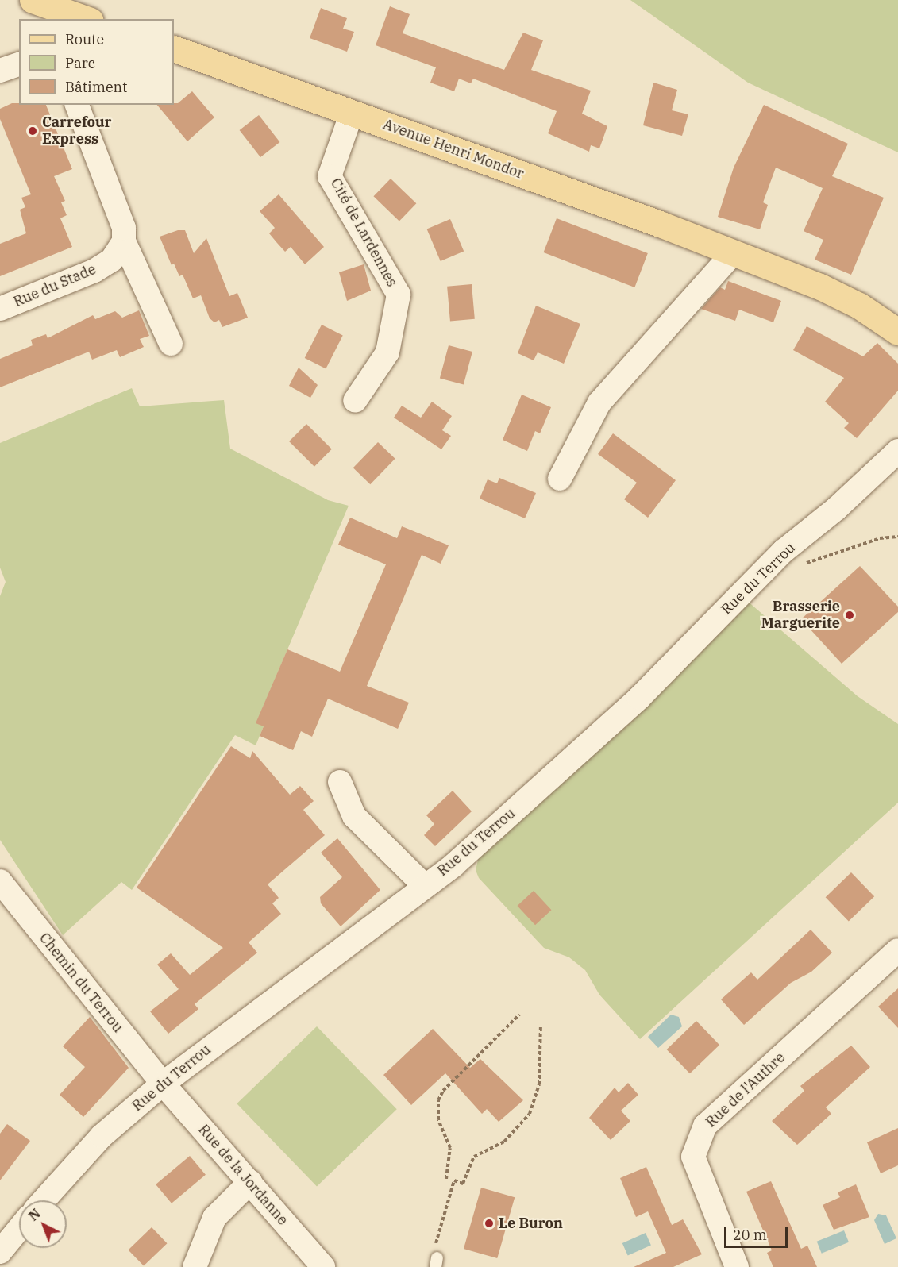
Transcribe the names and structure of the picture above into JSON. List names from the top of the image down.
{
  "streets": {
    "main road": ["Avenue Henri Mondor"],
    "street": [
      "Cité de Lardennes",
      "Rue du Stade",
      "Rue du Terrou",
      "Chemin du Terrou",
      "Rue de l'Authre",
      "Rue de la Jordanne"
    ]
  },
  "crossings": [
    ["Avenue Henri Mondor", "Cité de Lardennes"],
    ["Rue du Terrou", "Chemin du Terrou"],
    ["Rue du Terrou", "Rue de la Jordanne"],
    ["Chemin du Terrou", "Rue de la Jordanne"]
  ],
  "places": ["Carrefour Express", "Brasserie Marguerite", "Le Buron"],
  "legend": ["Route", "Parc", "Bâtiment"],
  "scale_bar": "20 m",
  "north": "top left"
}
